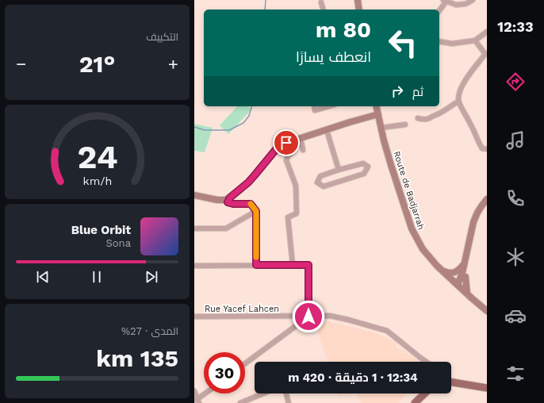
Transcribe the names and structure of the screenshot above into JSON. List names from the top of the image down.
{
  "streets": {
    "main road": ["Route de Badjarrah"],
    "street": ["Rue Yacef Lahcen"]
  },
  "page": {
    "tabs": "12:33",
    "tile": [
      "التكييف",
      ["المدى · 27%", "135 km"]
    ],
    "turn": ["80 m", "انعطف يسارًا"],
    "heat": ["−", "21°", "+"],
    "then": "ثم",
    "song": ["Blue Orbit", "Sona"],
    "limit": "30",
    "trip": "12:34 · 1 دقيقة · 420 m",
    "gauge": ["24", "km/h"]
  }
}
